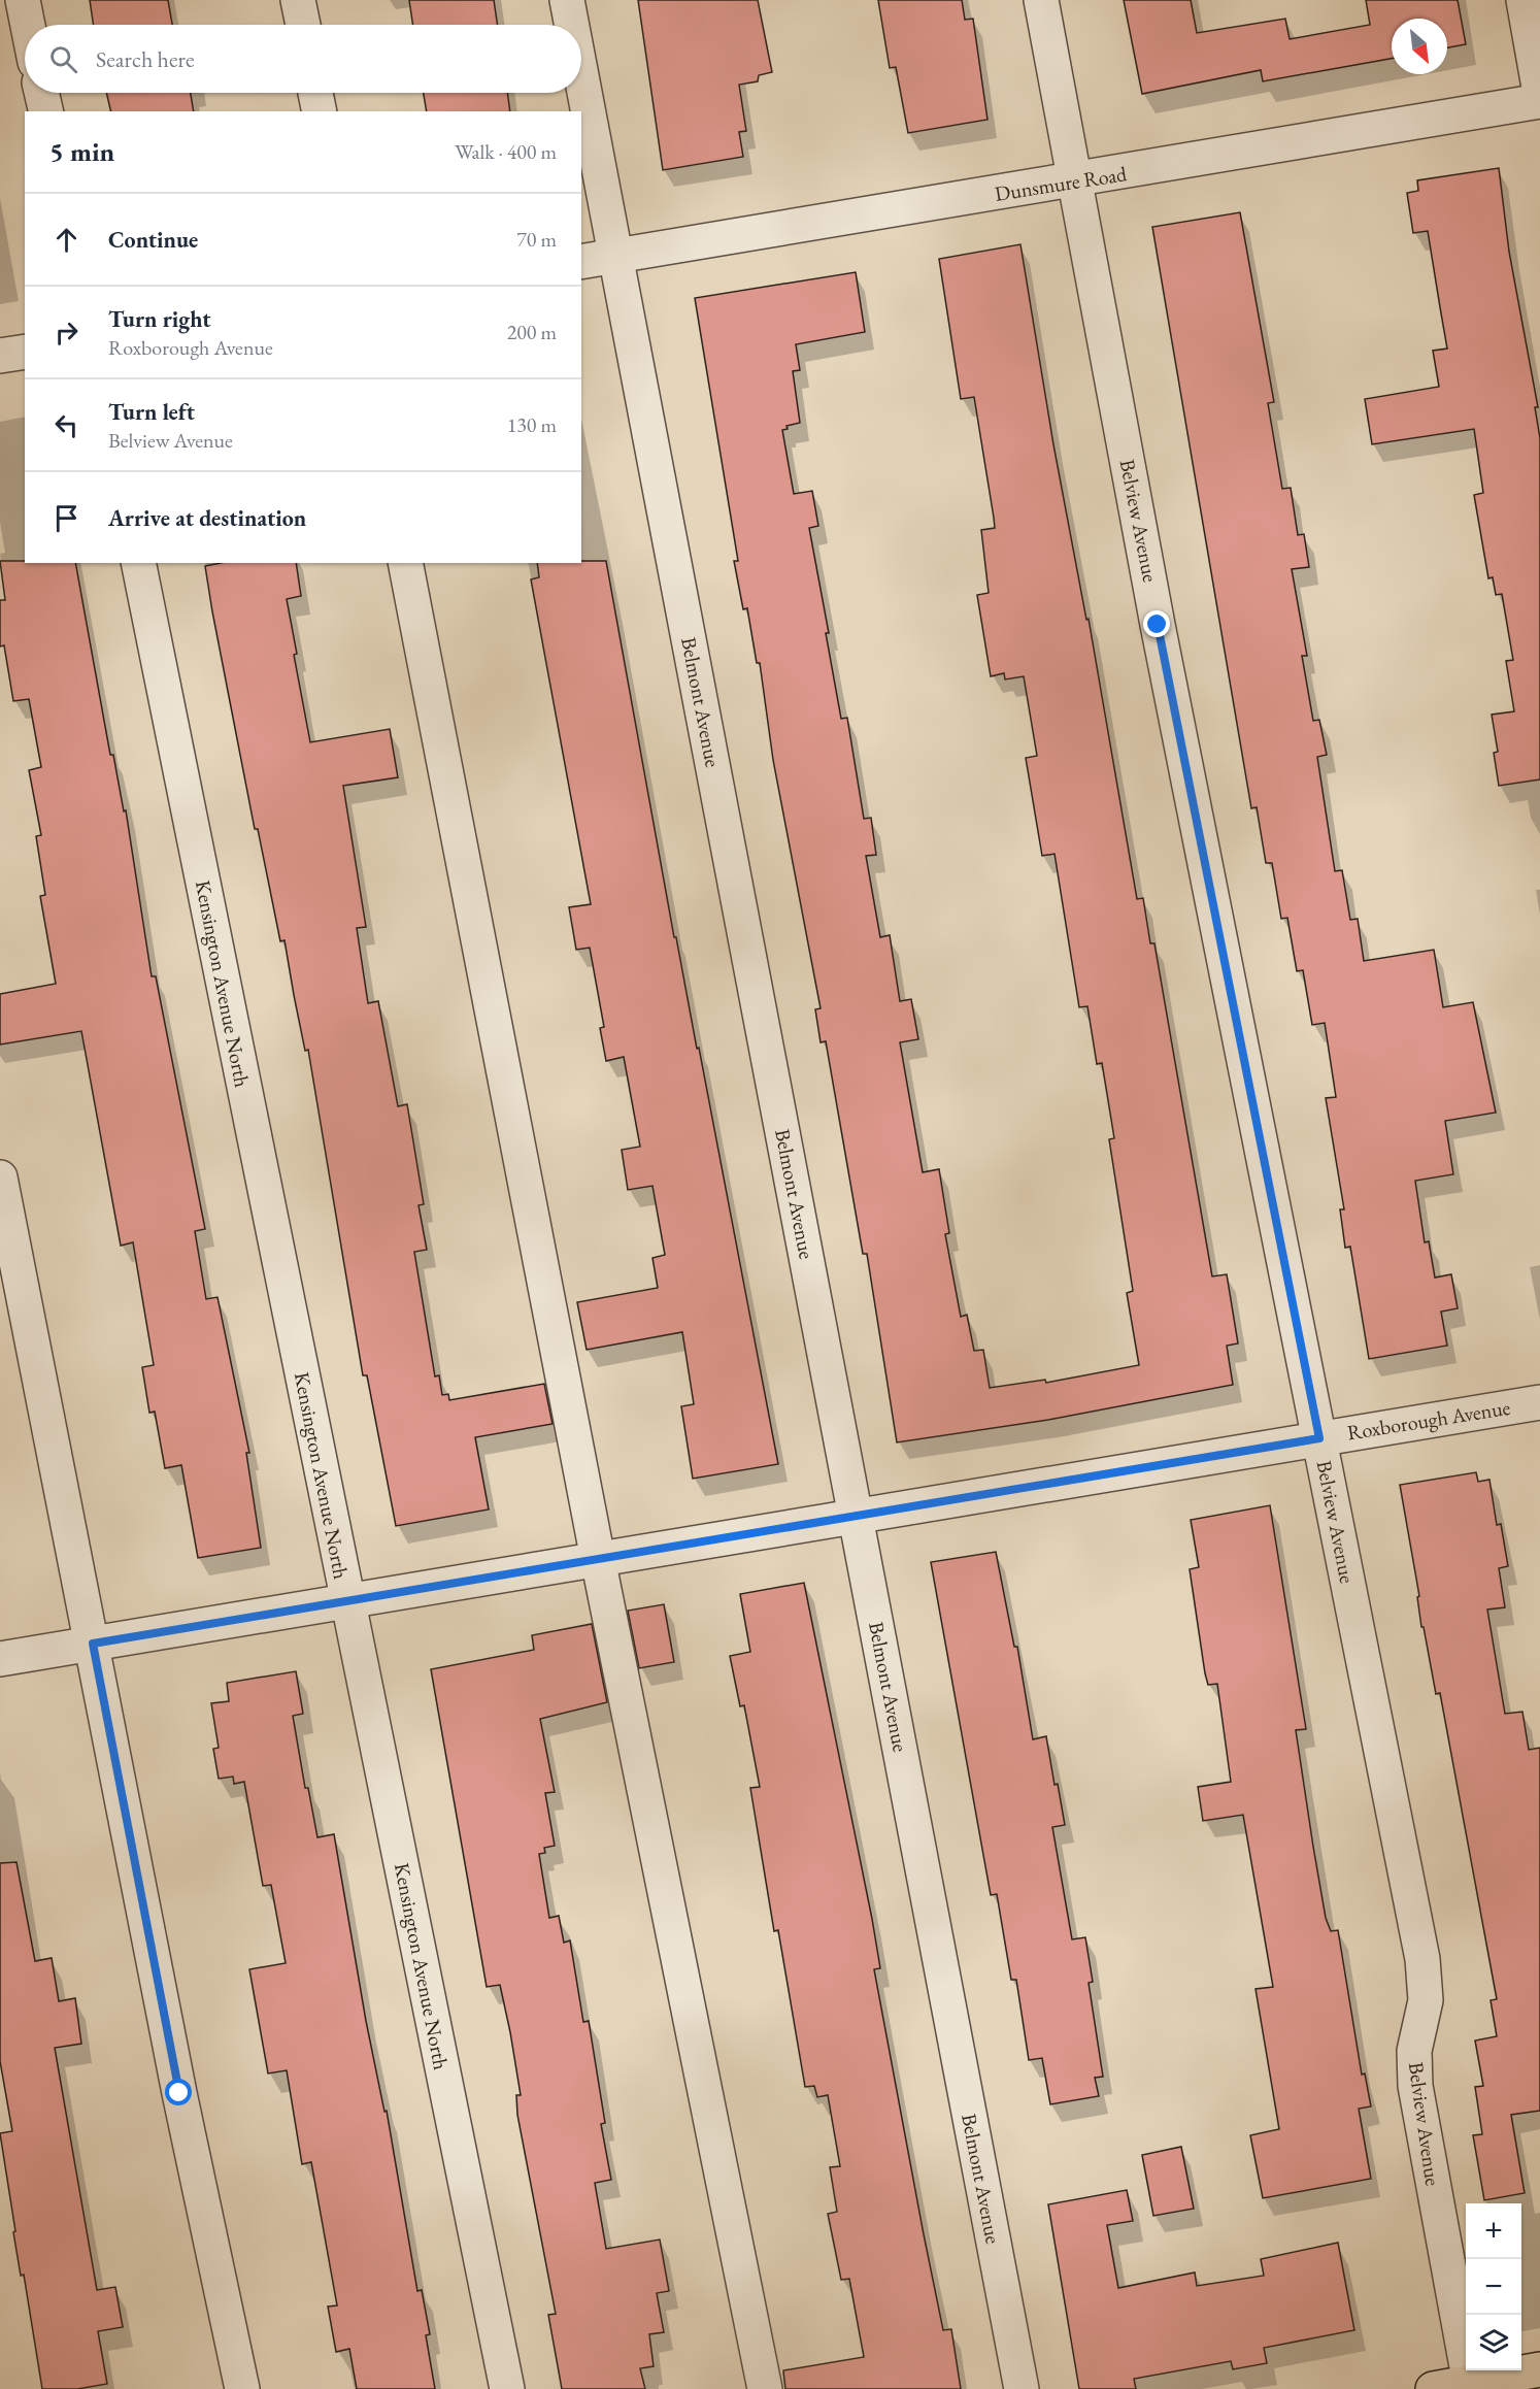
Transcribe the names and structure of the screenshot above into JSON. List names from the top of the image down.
{
  "streets": {
    "street": [
      "Dunsmure Road",
      "Belview Avenue",
      "Belmont Avenue",
      "Kensington Avenue North",
      "Roxborough Avenue"
    ]
  },
  "crossings": [
    ["Dunsmure Road", "Belview Avenue"],
    ["Dunsmure Road", "Belmont Avenue"],
    ["Belview Avenue", "Roxborough Avenue"],
    ["Belmont Avenue", "Roxborough Avenue"],
    ["Kensington Avenue North", "Roxborough Avenue"]
  ],
  "north": "bottom right",
  "page": {
    "search": "Search here",
    "heading": ["5 min", "Walk · 400 m"],
    "list": [
      ["Continue", "70 m"],
      ["Turn right", "Roxborough Avenue", "200 m"],
      ["Turn left", "Belview Avenue", "130 m"],
      "Arrive at destination"
    ],
    "map_buttons": ["+", "−"]
  }
}
